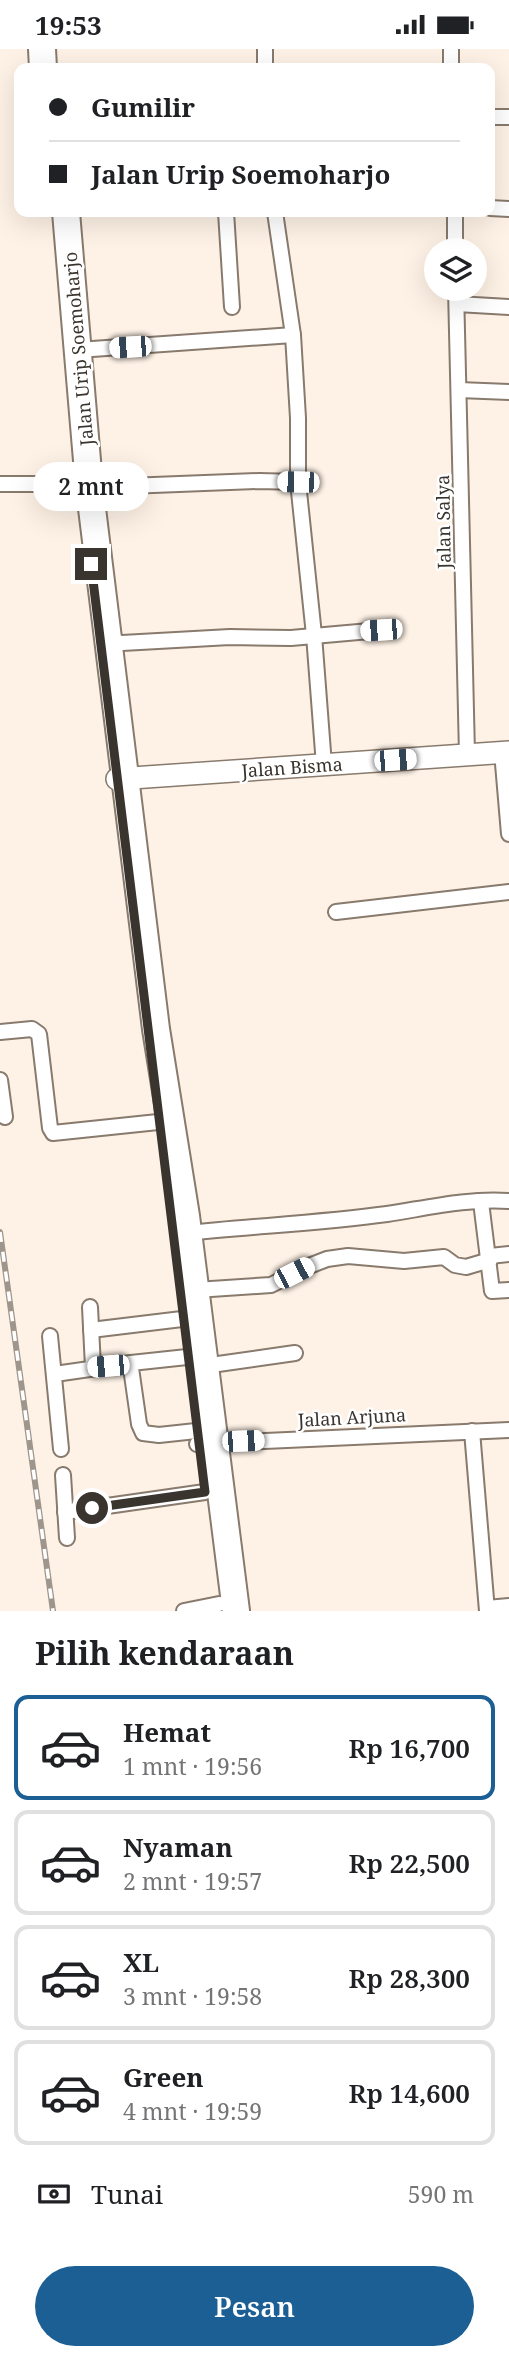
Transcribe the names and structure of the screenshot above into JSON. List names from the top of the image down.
{
  "streets": {
    "highway": ["Jalan Urip Soemoharjo"],
    "street": ["Jalan Salya", "Jalan Bisma", "Jalan Arjuna"]
  },
  "crossings": [
    ["Jalan Urip Soemoharjo", "Jalan Bisma"],
    ["Jalan Urip Soemoharjo", "Jalan Arjuna"],
    ["Jalan Salya", "Jalan Bisma"]
  ],
  "page": {
    "status": "19:53",
    "banner": ["Gumilir", "Jalan Urip Soemoharjo"],
    "bubble": "2 mnt",
    "heading": "Pilih kendaraan",
    "list": [
      {
        "name": "Hemat",
        "note": "1 mnt · 19:56",
        "value": "Rp 16,700"
      },
      {
        "name": "Nyaman",
        "note": "2 mnt · 19:57",
        "value": "Rp 22,500"
      },
      {
        "name": "XL",
        "note": "3 mnt · 19:58",
        "value": "Rp 28,300"
      },
      {
        "name": "Green",
        "note": "4 mnt · 19:59",
        "value": "Rp 14,600"
      }
    ],
    "pay": ["Tunai", "590 m"],
    "buttons": "Pesan"
  }
}
